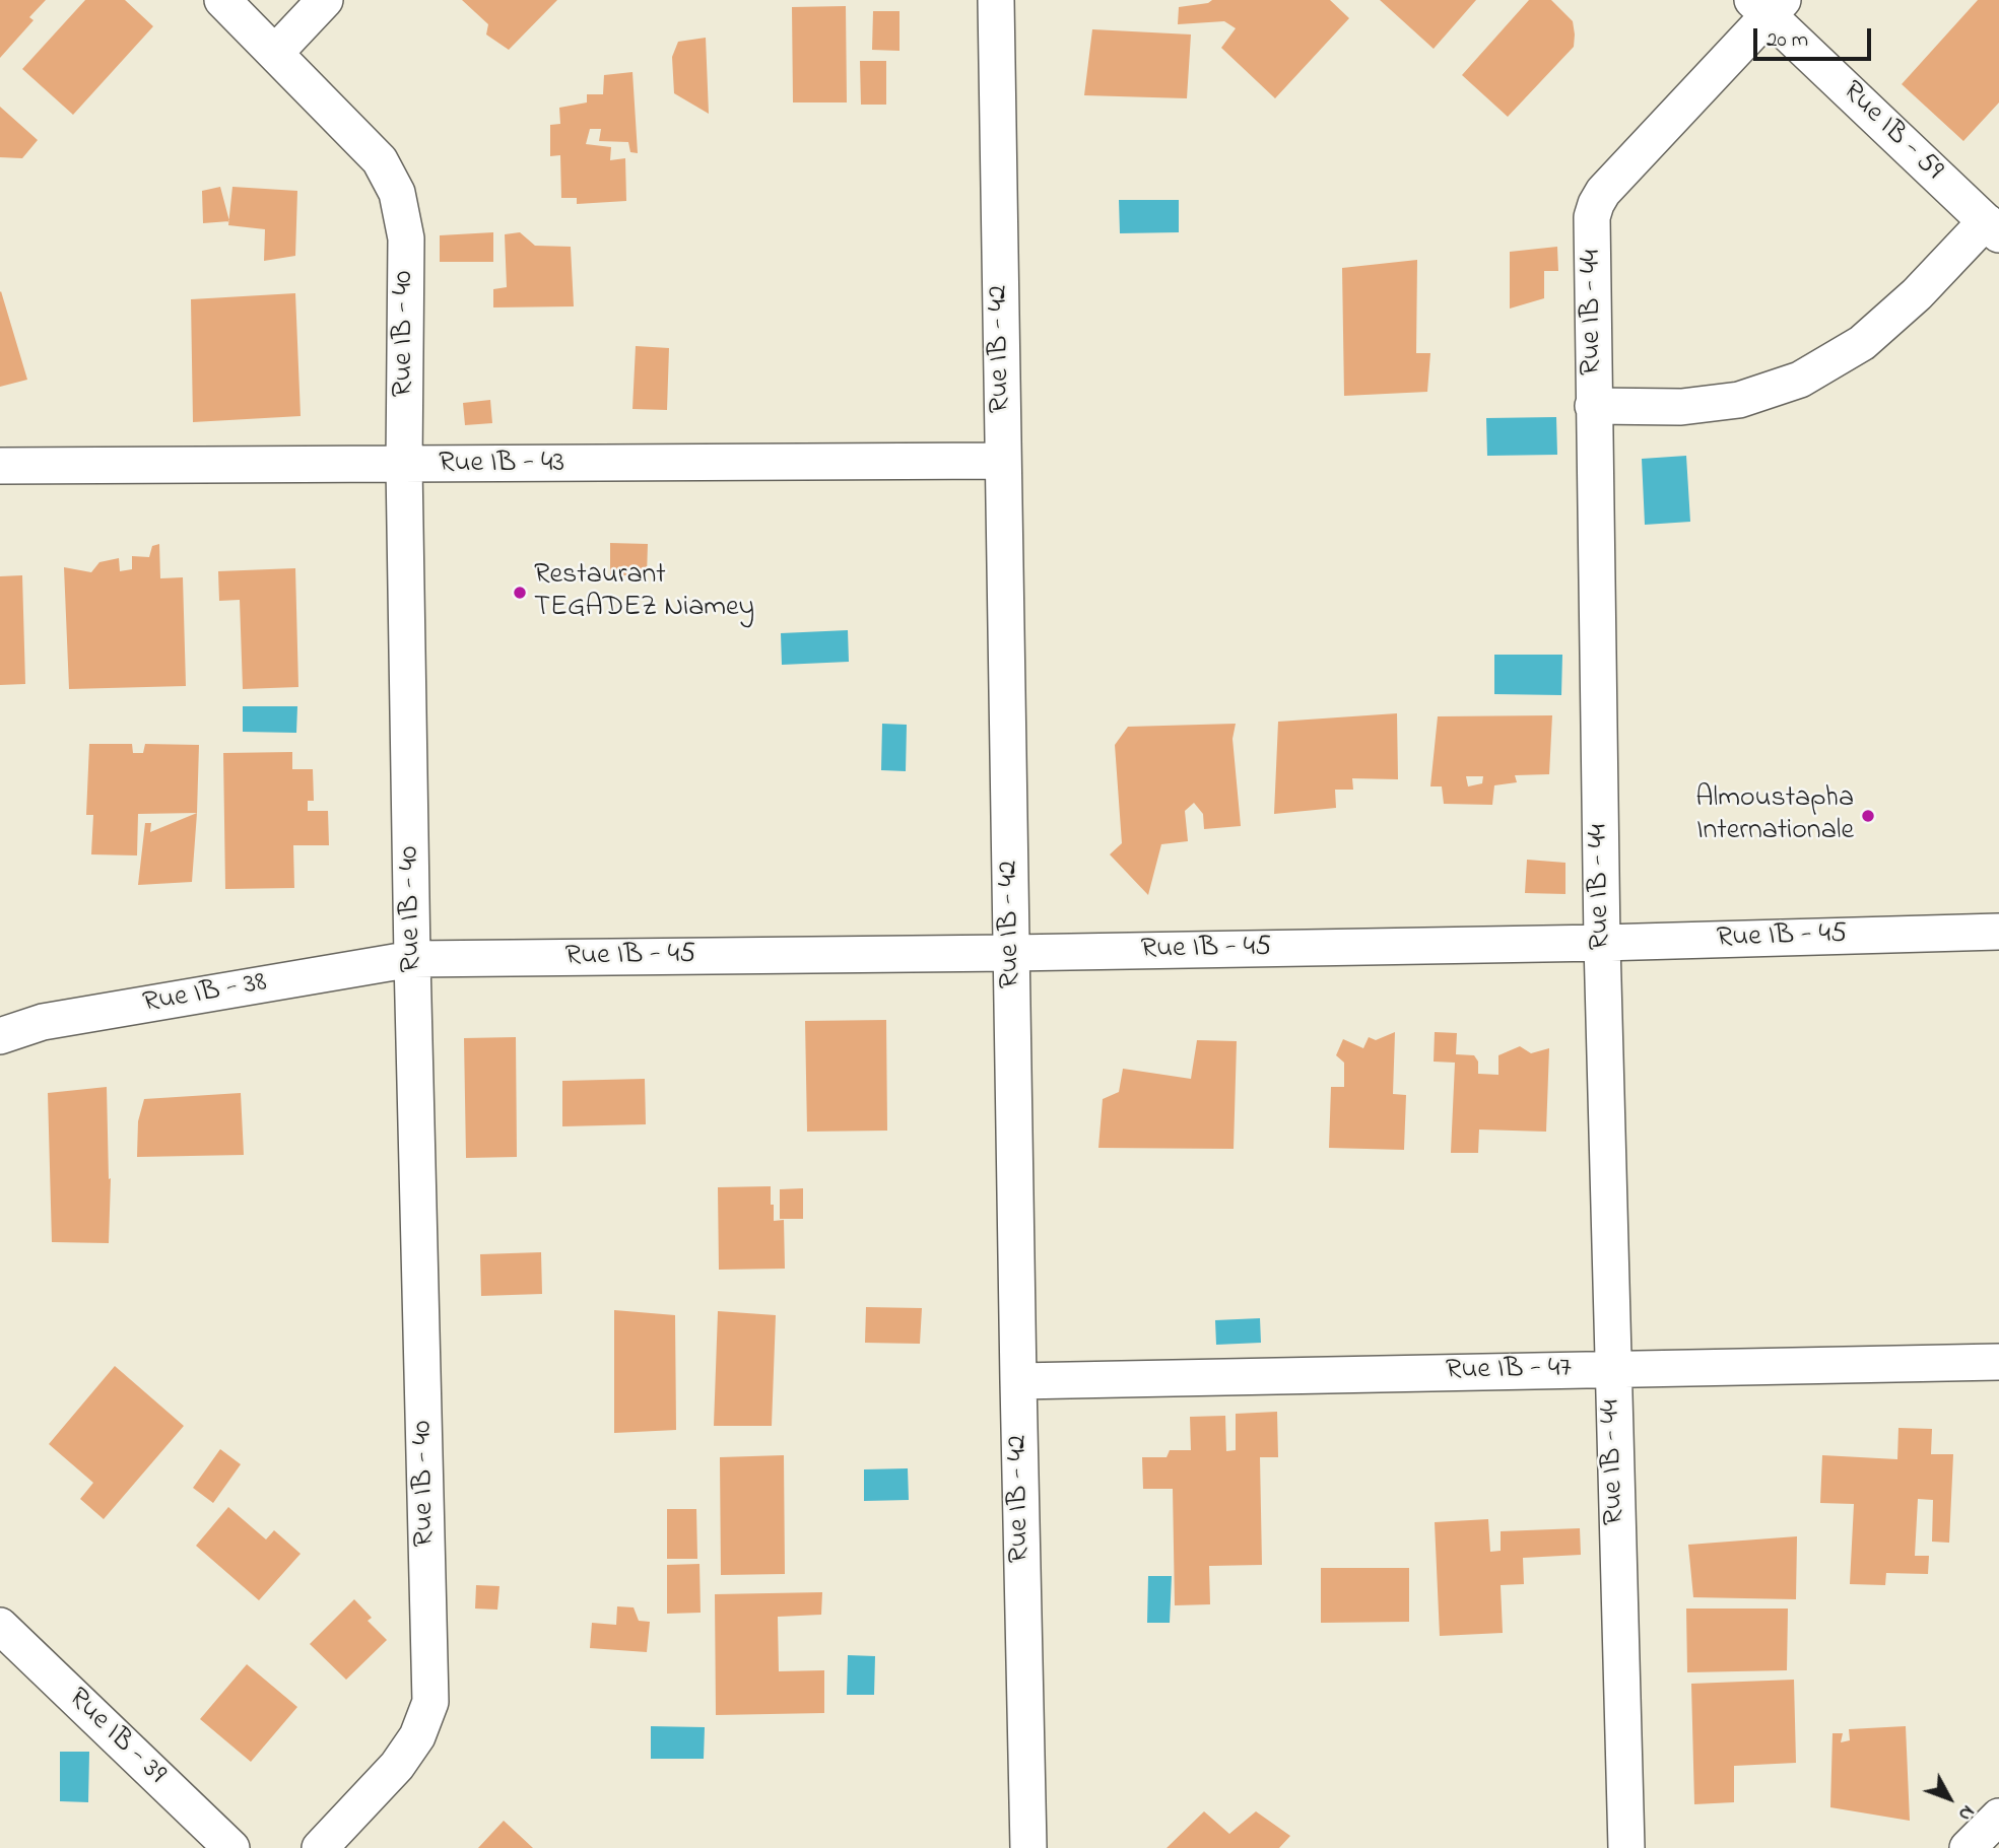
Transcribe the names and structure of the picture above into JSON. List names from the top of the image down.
{
  "streets": {
    "street": [
      "Rue IB - 59",
      "Rue IB - 44",
      "Rue IB - 40",
      "Rue IB - 42",
      "Rue IB - 43",
      "Rue IB - 45",
      "Rue IB - 38",
      "Rue IB - 47",
      "Rue IB - 39"
    ]
  },
  "crossings": [
    ["Rue IB - 59", "Rue IB - 44"],
    ["Rue IB - 44", "Rue IB - 45"],
    ["Rue IB - 44", "Rue IB - 47"],
    ["Rue IB - 40", "Rue IB - 43"],
    ["Rue IB - 40", "Rue IB - 45"],
    ["Rue IB - 40", "Rue IB - 38"],
    ["Rue IB - 42", "Rue IB - 43"],
    ["Rue IB - 42", "Rue IB - 45"],
    ["Rue IB - 42", "Rue IB - 47"],
    ["Rue IB - 45", "Rue IB - 38"]
  ],
  "places": ["Restaurant TEGADEZ Niamey", "Almoustapha Internationale"],
  "scale_bar": "20 m",
  "north": "bottom right"
}
